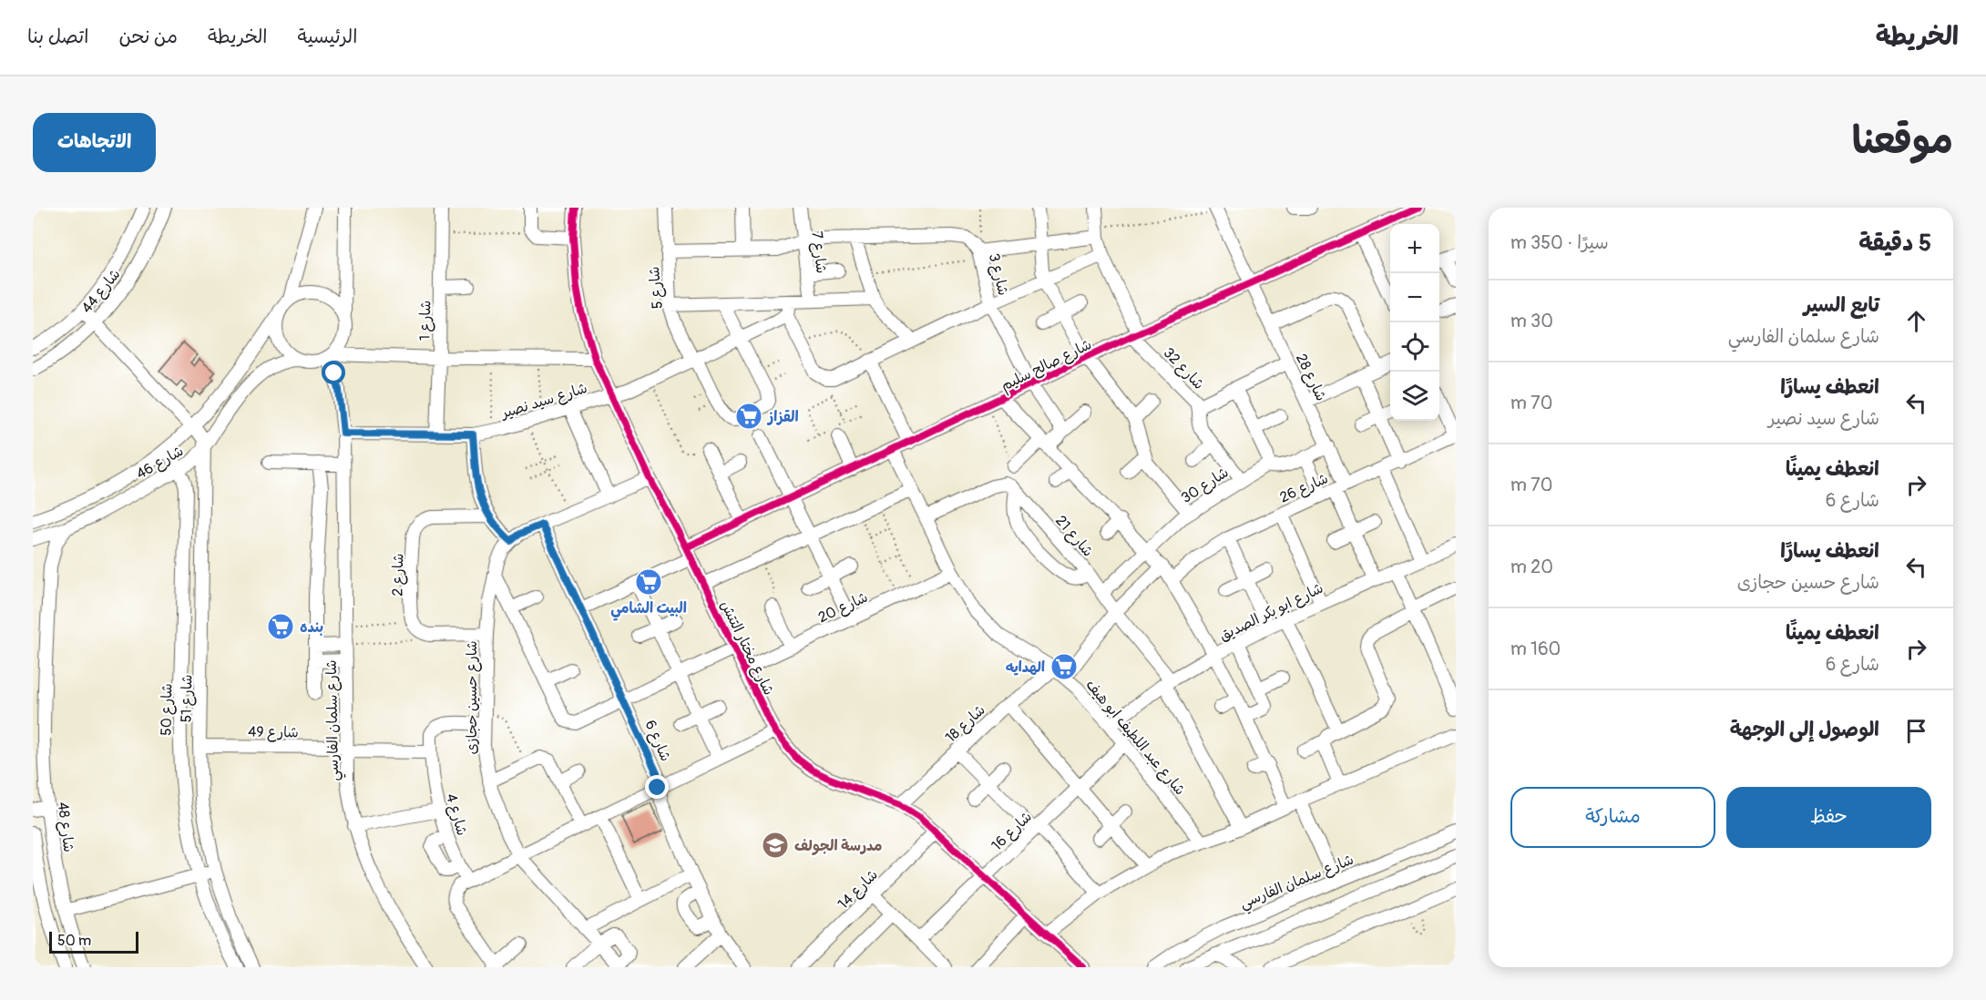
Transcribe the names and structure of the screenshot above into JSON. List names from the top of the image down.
{
  "streets": {
    "street": [
      "شارع 7",
      "شارع 3",
      "شارع 5",
      "شارع 44",
      "شارع 1",
      "شارع صالح سليم",
      "شارع 32",
      "شارع 28",
      "شارع سيد نصير",
      "شارع 46",
      "شارع 30",
      "شارع 26",
      "شارع 21",
      "شارع 2",
      "شارع 20",
      "شارع ابو بكر الصديق",
      "شارع مختار التتش",
      "شارع حسين حجازى",
      "شارع 51",
      "شارع 50",
      "شارع سلمان الفارسي",
      "شارع 18",
      "شارع 49",
      "شارع عبد اللطيف ابو هيف",
      "شارع 6",
      "شارع 4",
      "شارع 48",
      "شارع 16",
      "شارع 14"
    ]
  },
  "crossings": [
    ["شارع 7", "شارع 3"],
    ["شارع 3", "شارع 5"],
    ["شارع 3", "شارع صالح سليم"],
    ["شارع 5", "شارع سيد نصير"],
    ["شارع 1", "شارع سيد نصير"],
    ["شارع صالح سليم", "شارع 32"],
    ["شارع صالح سليم", "شارع 28"],
    ["شارع صالح سليم", "شارع مختار التتش"],
    ["شارع صالح سليم", "شارع عبد اللطيف ابو هيف"],
    ["شارع صالح سليم", "شارع 6"],
    ["شارع 32", "شارع 30"],
    ["شارع 28", "شارع 26"],
    ["شارع سيد نصير", "شارع مختار التتش"],
    ["شارع سيد نصير", "شارع سلمان الفارسي"],
    ["شارع 46", "شارع 51"],
    ["شارع 46", "شارع 50"],
    ["شارع 46", "شارع سلمان الفارسي"],
    ["شارع 46", "شارع 48"],
    ["شارع 30", "شارع 21"],
    ["شارع 21", "شارع ابو بكر الصديق"],
    ["شارع 20", "شارع مختار التتش"],
    ["شارع 20", "شارع عبد اللطيف ابو هيف"],
    ["شارع ابو بكر الصديق", "شارع عبد اللطيف ابو هيف"],
    ["شارع مختار التتش", "شارع حسين حجازى"],
    ["شارع مختار التتش", "شارع 18"],
    ["شارع مختار التتش", "شارع 16"],
    ["شارع مختار التتش", "شارع 14"],
    ["شارع حسين حجازى", "شارع 6"],
    ["شارع حسين حجازى", "شارع 4"],
    ["شارع 51", "شارع 49"],
    ["شارع سلمان الفارسي", "شارع 49"],
    ["شارع 18", "شارع عبد اللطيف ابو هيف"],
    ["شارع عبد اللطيف ابو هيف", "شارع 16"]
  ],
  "places": {
    "supermarket": [
      "القزاز",
      "البيت الشامي",
      "بنده",
      "الهدايه"
    ],
    "school or university": ["مدرسة الجولف"]
  },
  "scale_bar": "50 m",
  "page": {
    "header": "الخريطة",
    "nav": [
      "الرئيسية",
      "الخريطة",
      "من نحن",
      "اتصل بنا"
    ],
    "title": "موقعنا",
    "buttons": [
      "الاتجاهات",
      ["حفظ", "مشاركة"]
    ],
    "heading": ["5 دقيقة", "سيرًا · 350 m"],
    "map_buttons": ["+", "−"],
    "list": [
      ["تابع السير", "شارع سلمان الفارسي", "30 m"],
      ["انعطف يسارًا", "شارع سيد نصير", "70 m"],
      ["انعطف يمينًا", "شارع 6", "70 m"],
      ["انعطف يسارًا", "شارع حسين حجازى", "20 m"],
      ["انعطف يمينًا", "شارع 6", "160 m"],
      "الوصول إلى الوجهة"
    ],
    "scale": "50 m"
  }
}
